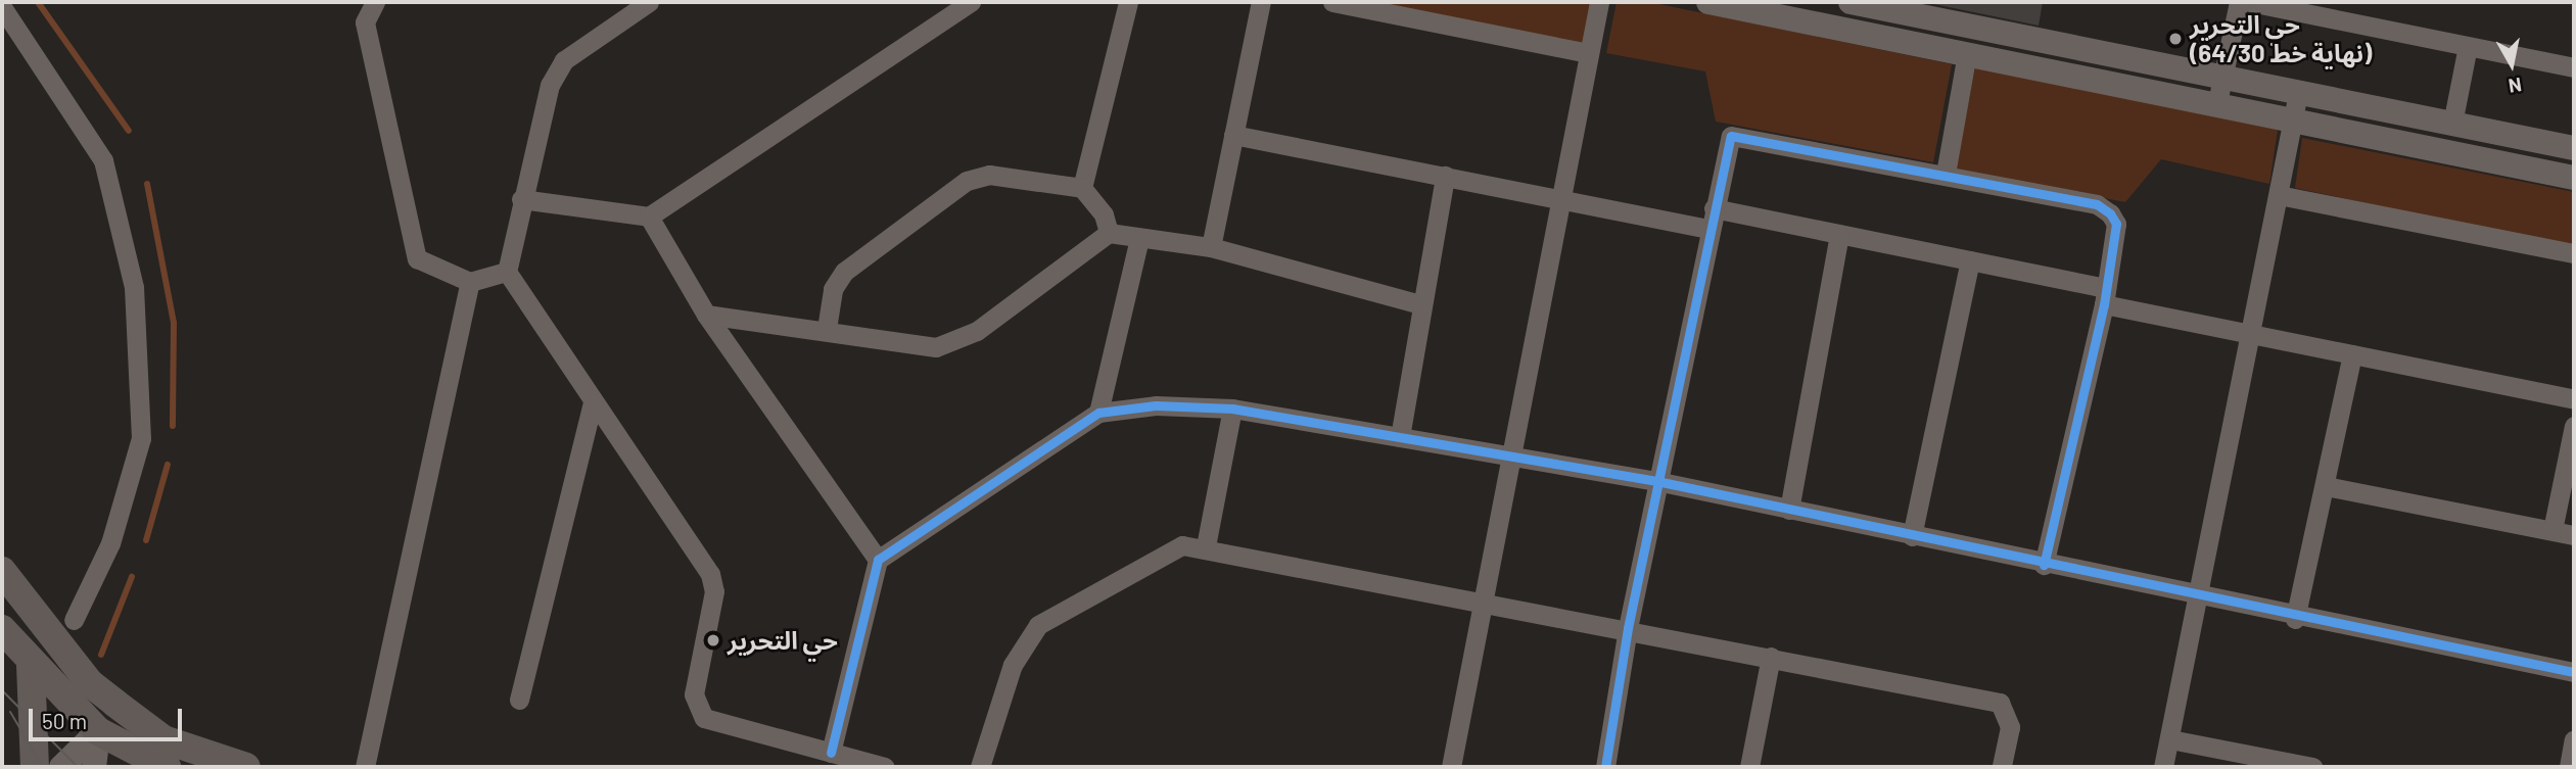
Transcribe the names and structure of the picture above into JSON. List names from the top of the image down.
{
  "places": ["حي التحرير (نهاية خط 64/30)", "حي التحرير"],
  "scale_bar": "50 m",
  "north": "bottom"
}
